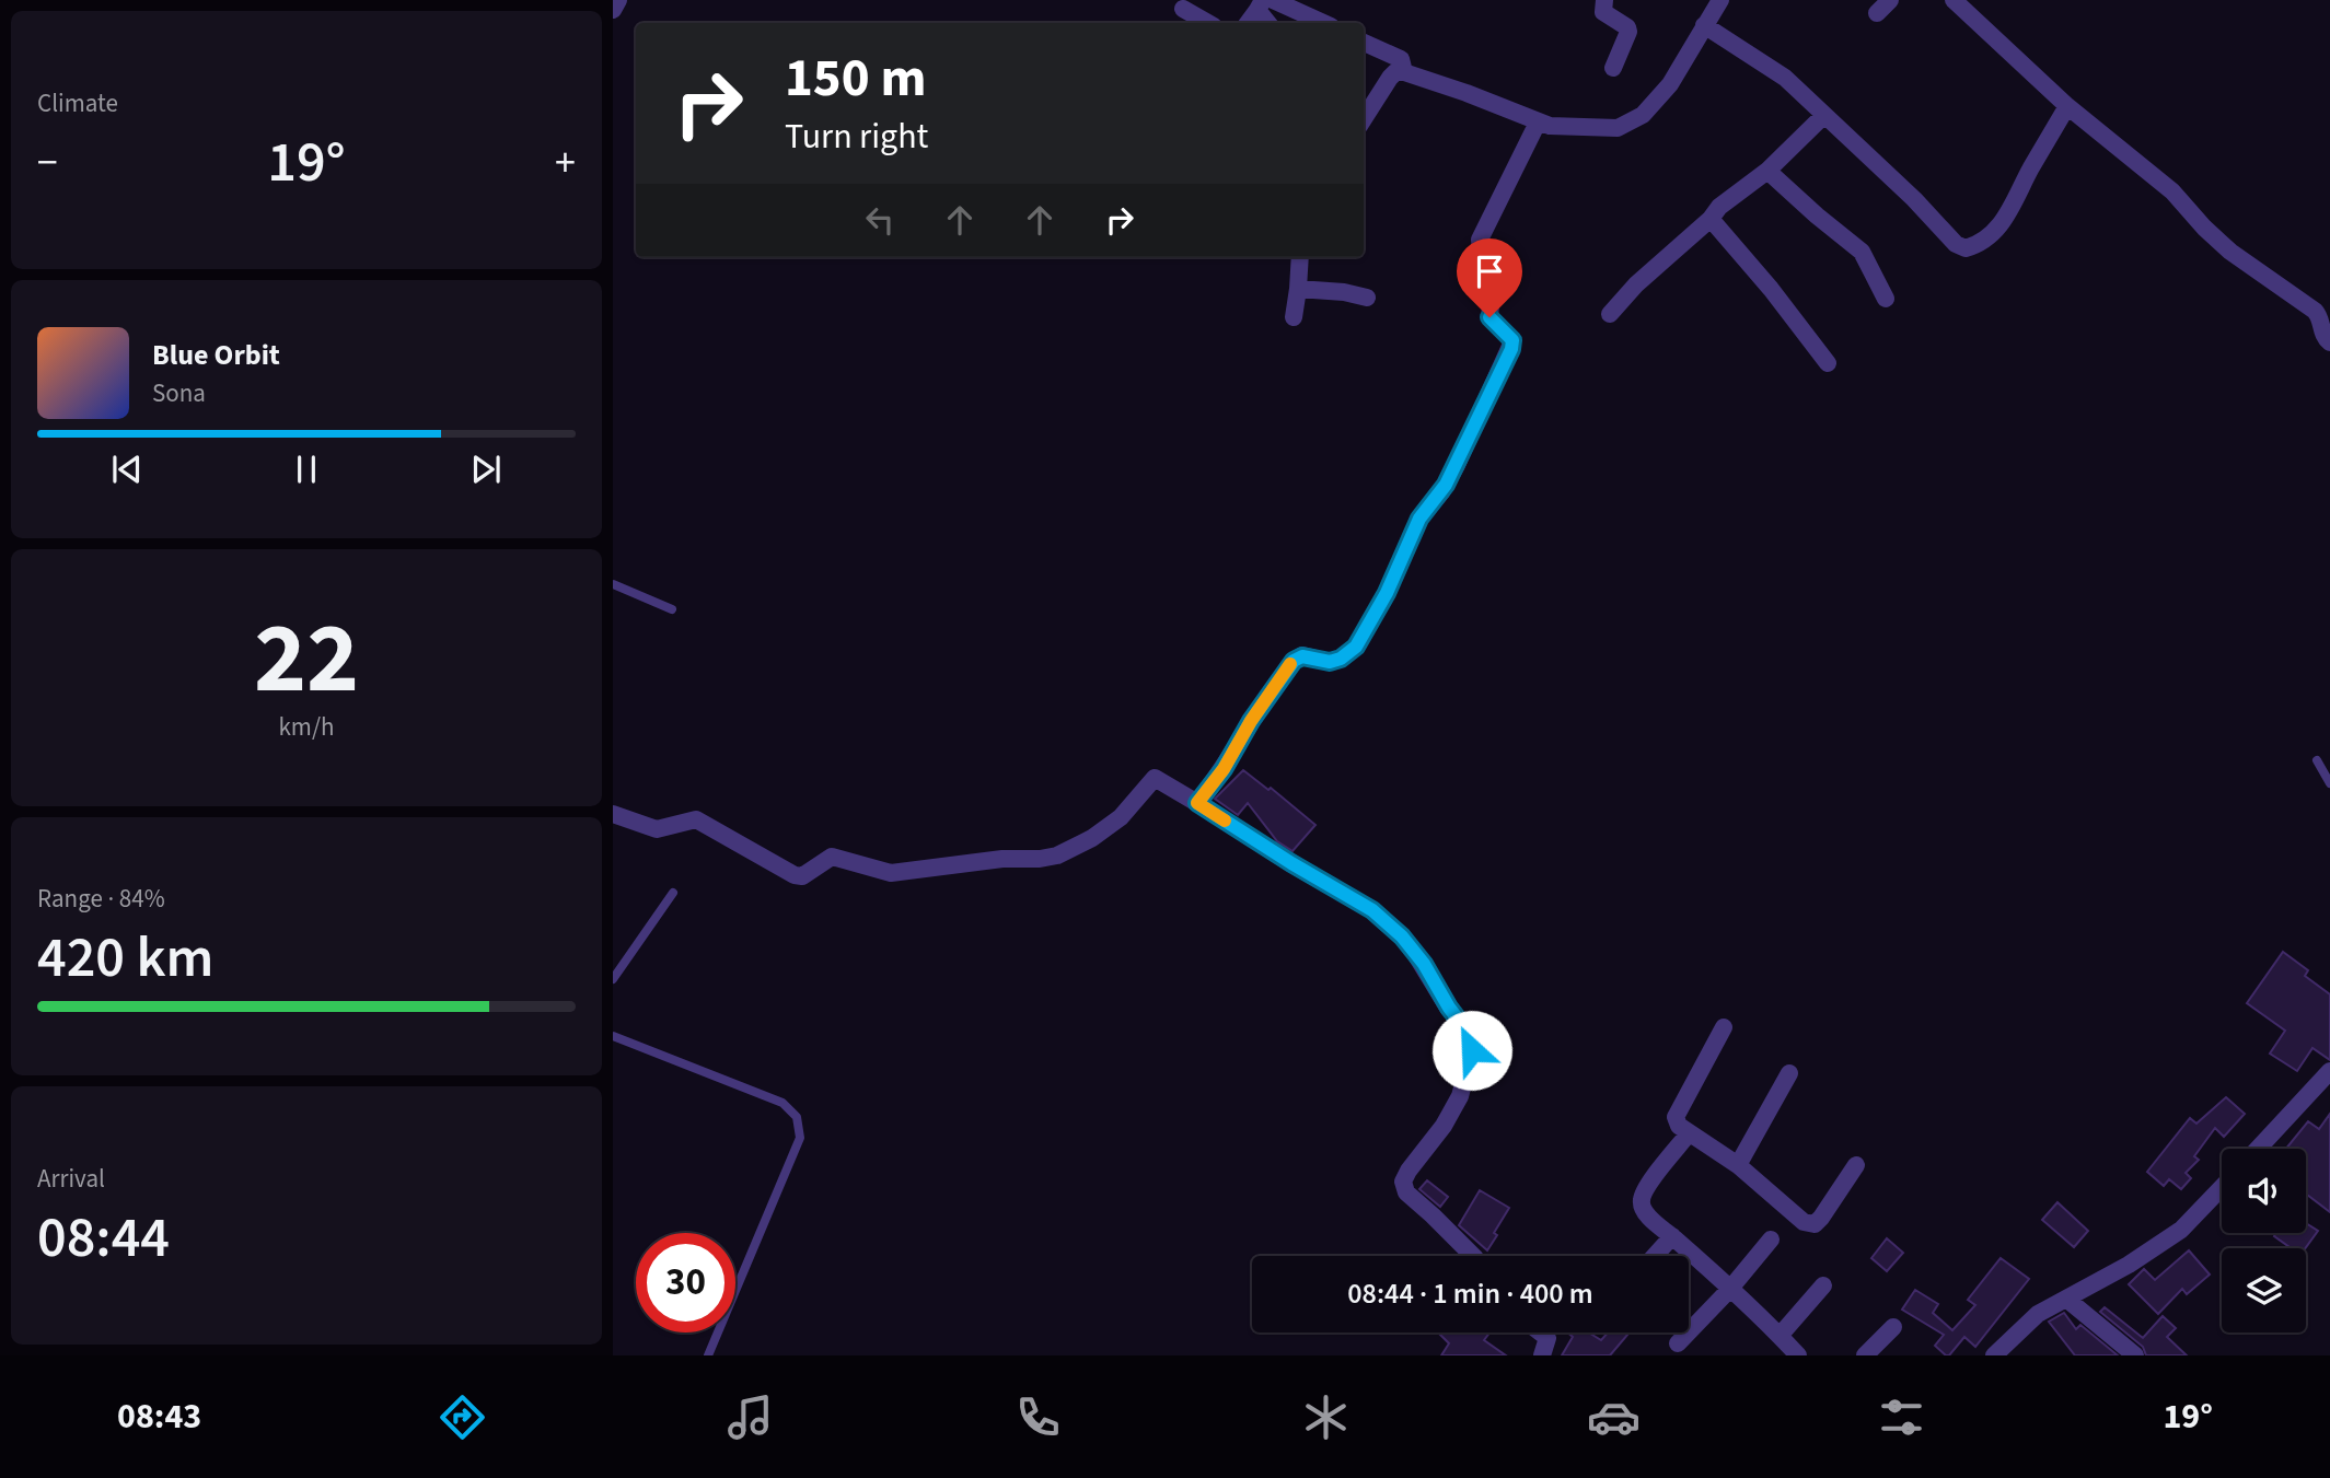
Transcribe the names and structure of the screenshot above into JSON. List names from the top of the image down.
{
  "page": {
    "tile": [
      "Climate",
      ["22", "km/h"],
      ["Range · 84%", "420 km"],
      ["Arrival", "08:44"]
    ],
    "turn": ["150 m", "Turn right"],
    "heat": ["−", "19°", "+"],
    "song": ["Blue Orbit", "Sona"],
    "limit": "30",
    "trip": "08:44 · 1 min · 400 m",
    "tabs": ["08:43", "19°"]
  }
}
